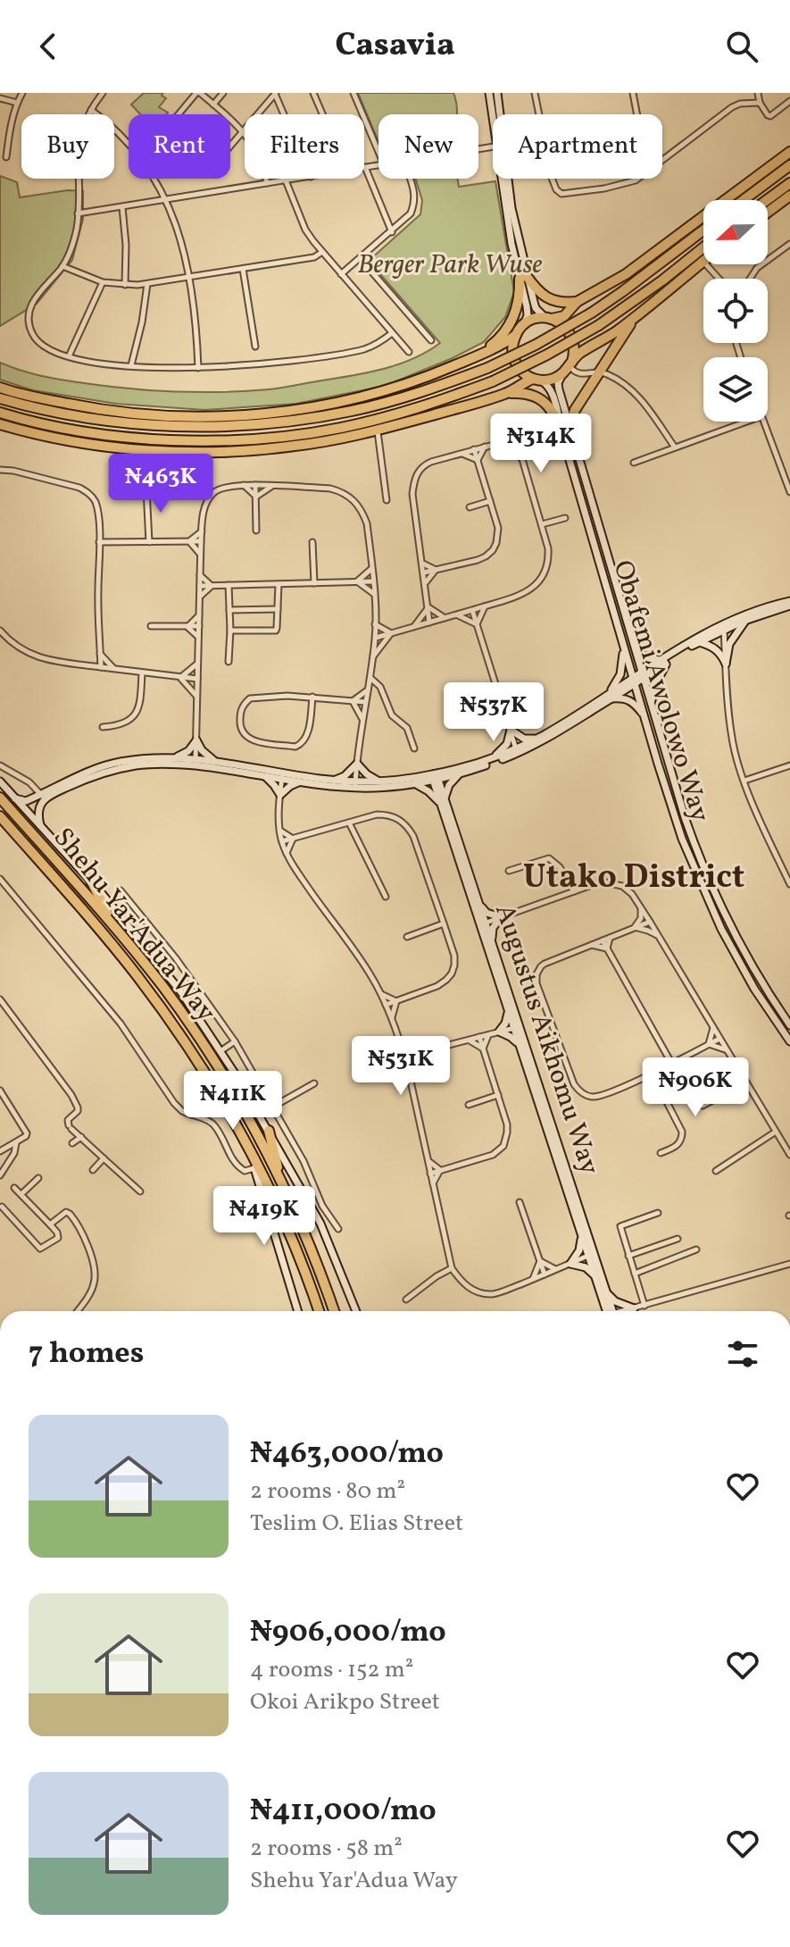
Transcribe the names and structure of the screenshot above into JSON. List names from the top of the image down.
{
  "streets": {
    "highway": ["Shehu Yar'Adua Way"],
    "street": ["Obafemi Awolowo Way", "Augustus Aikhomu Way"]
  },
  "districts": ["Utako District"],
  "parks": ["Berger Park Wuse"],
  "north": "left",
  "page": {
    "header": "Casavia",
    "chip": [
      "Buy",
      "Rent",
      "Filters",
      "New",
      "Apartment"
    ],
    "price": [
      "₦314K",
      "₦463K",
      "₦537K",
      "₦531K",
      "₦906K",
      "₦411K",
      "₦419K"
    ],
    "heading": "7 homes",
    "list": [
      {
        "name": "₦463,000/mo",
        "note": "2 rooms · 80 m² · Teslim O. Elias Street"
      },
      {
        "name": "₦906,000/mo",
        "note": "4 rooms · 152 m² · Okoi Arikpo Street"
      },
      {
        "name": "₦411,000/mo",
        "note": "2 rooms · 58 m² · Shehu Yar'Adua Way"
      }
    ]
  }
}
